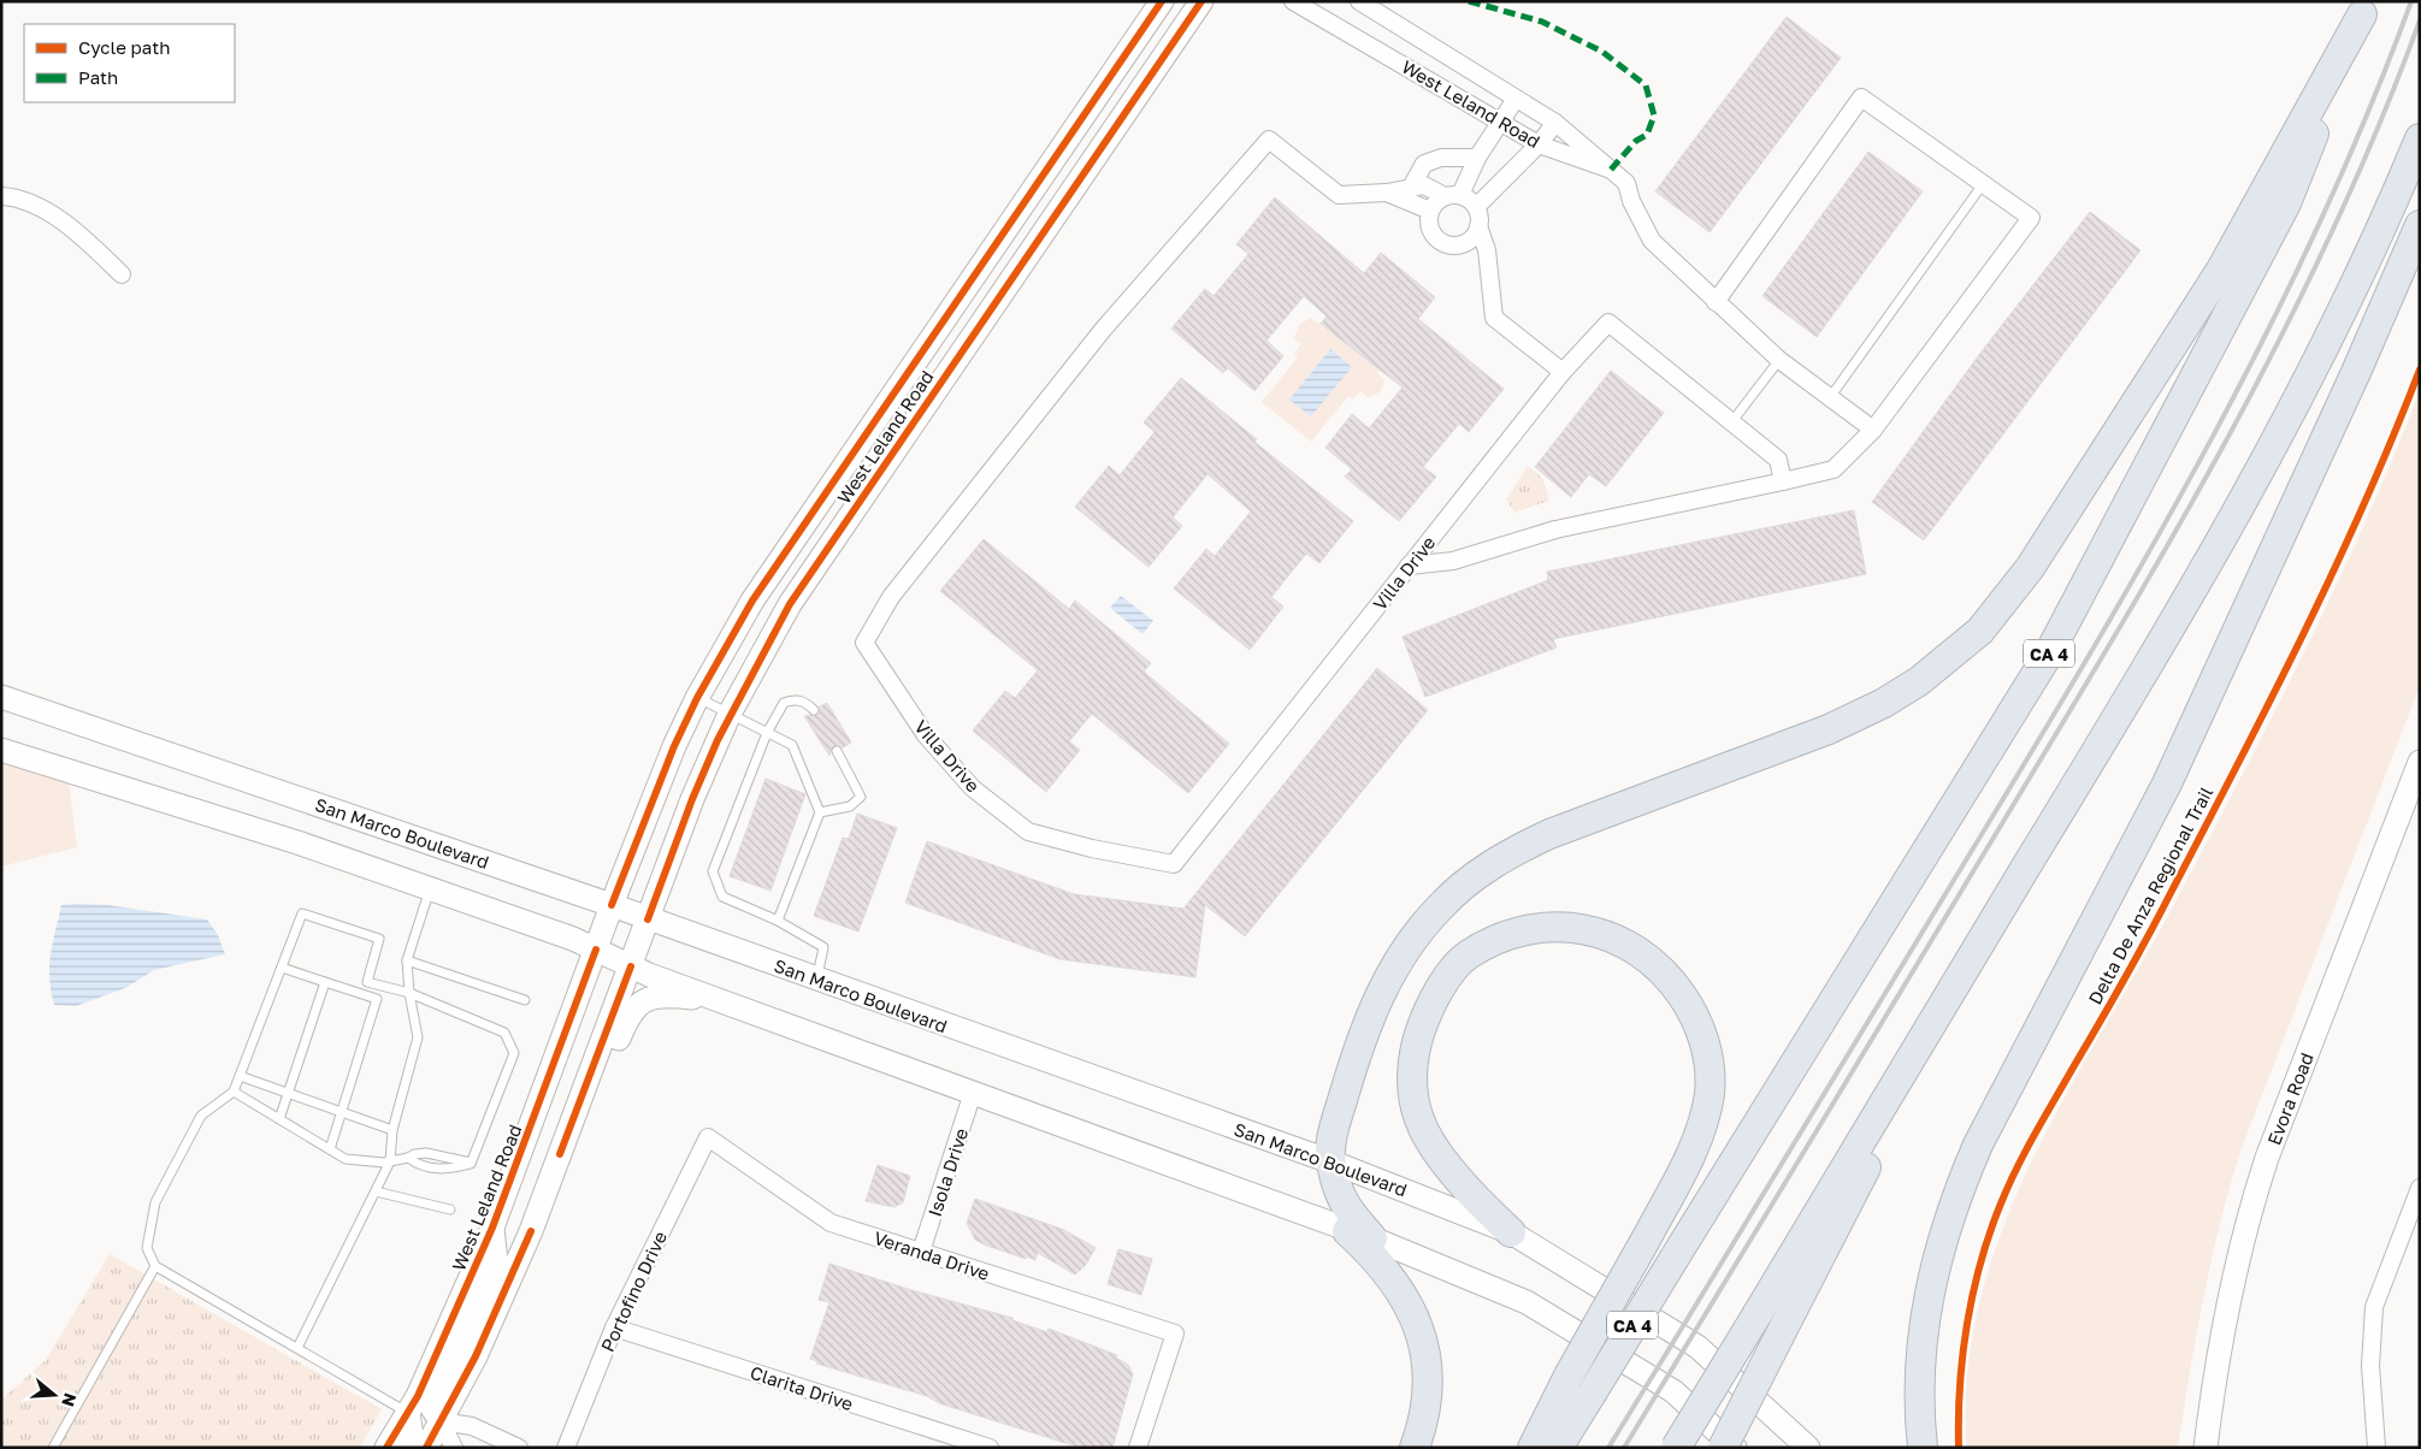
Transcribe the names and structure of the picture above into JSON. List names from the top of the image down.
{
  "streets": {
    "highway": ["CA 4"],
    "main road": ["West Leland Road", "San Marco Boulevard", "Evora Road"],
    "street": [
      "Villa Drive",
      "Isola Drive",
      "Veranda Drive",
      "Portofino Drive",
      "Clarita Drive"
    ],
    "cycle path": ["Delta De Anza Regional Trail"]
  },
  "crossings": [
    ["West Leland Road", "San Marco Boulevard"],
    ["Isola Drive", "Veranda Drive"],
    ["Veranda Drive", "Portofino Drive"],
    ["Portofino Drive", "Clarita Drive"]
  ],
  "legend": ["Cycle path", "Path"],
  "north": "right"
}
